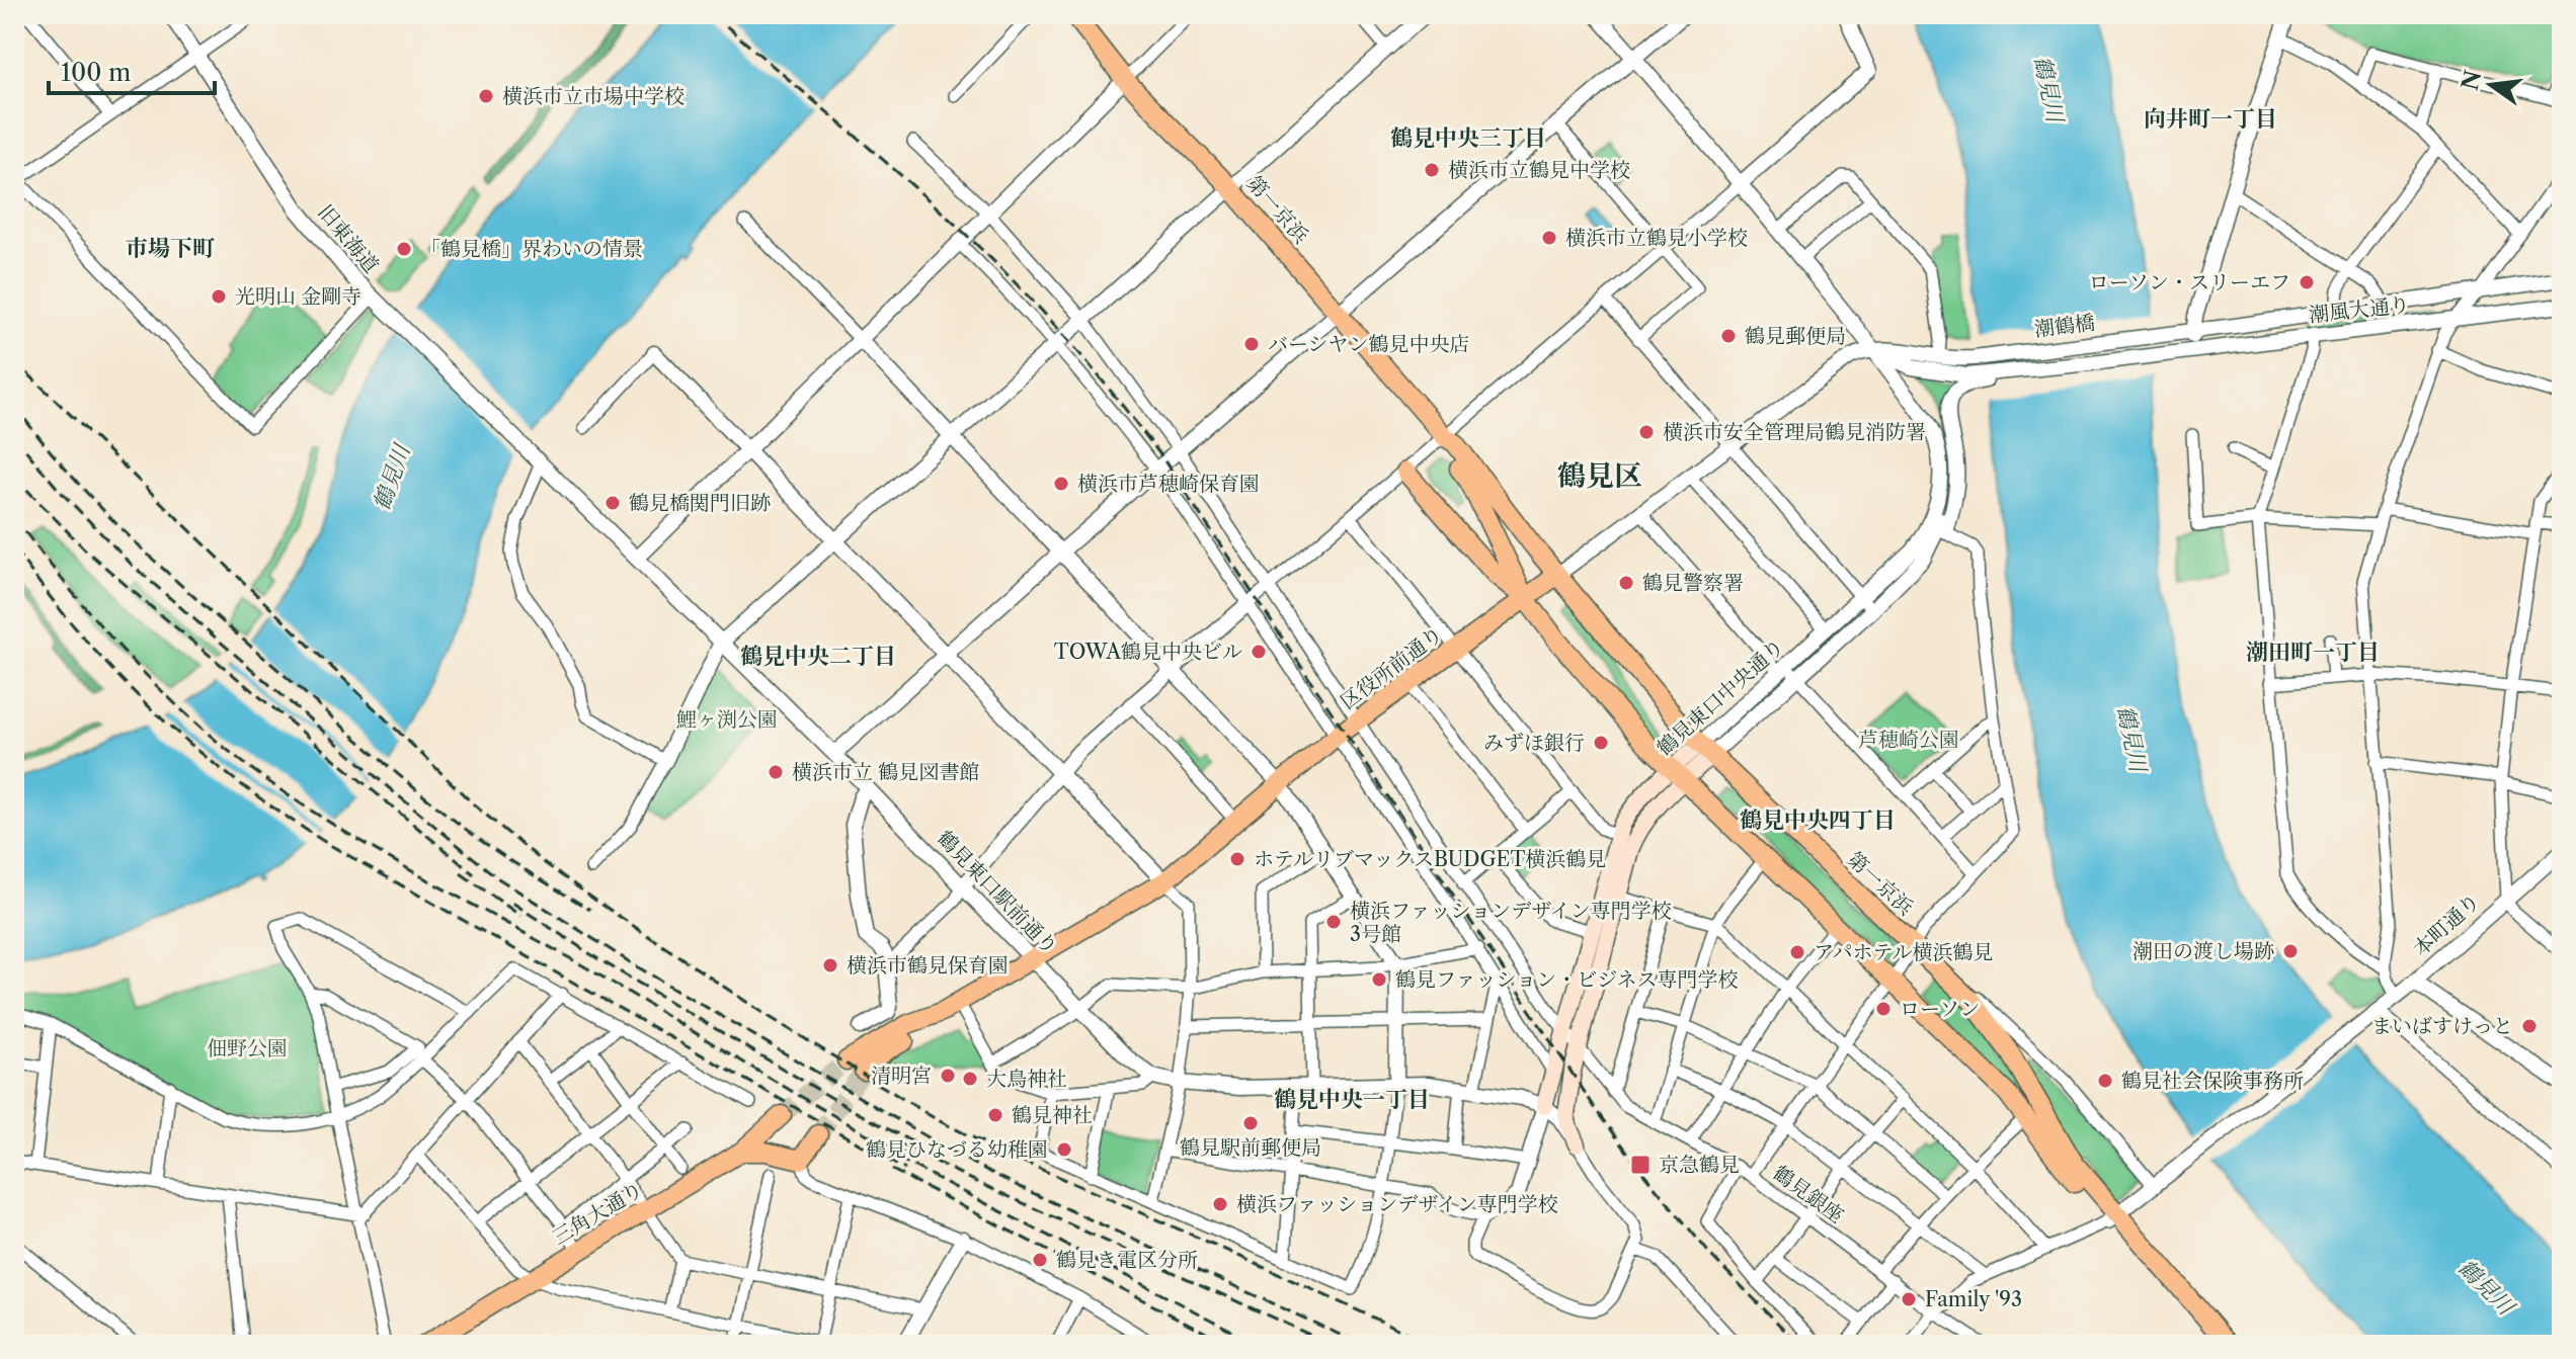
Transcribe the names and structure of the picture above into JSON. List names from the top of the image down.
{
  "streets": {
    "main road": [
      "第一京浜",
      "区役所前通り",
      "鶴見東口中央通り",
      "三角大通り"
    ],
    "street": [
      "旧東海道",
      "潮風大通り",
      "潮鶴橋",
      "鶴見東口駅前通り",
      "本町通り",
      "鶴見銀座"
    ]
  },
  "crossings": [
    ["第一京浜", "区役所前通り"],
    ["第一京浜", "鶴見東口中央通り"],
    ["第一京浜", "本町通り"],
    ["旧東海道", "鶴見東口駅前通り"],
    ["潮風大通り", "潮鶴橋"],
    ["潮鶴橋", "区役所前通り"],
    ["潮鶴橋", "鶴見東口中央通り"],
    ["区役所前通り", "鶴見東口中央通り"],
    ["区役所前通り", "鶴見東口駅前通り"],
    ["区役所前通り", "鶴見銀座"],
    ["鶴見東口中央通り", "鶴見東口駅前通り"],
    ["鶴見東口中央通り", "鶴見銀座"]
  ],
  "districts": [
    "向井町一丁目",
    "鶴見中央三丁目",
    "市場下町",
    "鶴見区",
    "潮田町一丁目",
    "鶴見中央二丁目",
    "鶴見中央四丁目",
    "鶴見中央一丁目"
  ],
  "water": ["鶴見川"],
  "parks": ["鯉ヶ渕公園", "芦穂崎公園", "佃野公園"],
  "places": {
    "other": [
      "横浜市立市場中学校",
      "横浜市立鶴見中学校",
      "横浜市立鶴見小学校",
      "「鶴見橋」界わいの情景",
      "ローソン・スリーエフ",
      "光明山 金剛寺",
      "鶴見郵便局",
      "バーシヤン鶴見中央店",
      "横浜市安全管理局鶴見消防署",
      "横浜市芦穂崎保育園",
      "鶴見橋関門旧跡",
      "鶴見警察署",
      "TOWA鶴見中央ビル",
      "みずほ銀行",
      "横浜市立 鶴見図書館",
      "ホテルリブマックスBUDGET横浜鶴見",
      "横浜ファッションデザイン専門学校 3号館",
      "潮田の渡し場跡",
      "アパホテル横浜鶴見",
      "横浜市鶴見保育園",
      "鶴見ファッション・ビジネス専門学校",
      "ローソン",
      "まいばすけっと",
      "清明宮",
      "大鳥神社",
      "鶴見社会保険事務所",
      "鶴見神社",
      "鶴見駅前郵便局",
      "鶴見ひなづる幼稚園",
      "横浜ファッションデザイン専門学校",
      "鶴見き電区分所",
      "Family '93"
    ],
    "transit": ["京急鶴見"]
  },
  "scale_bar": "100 m",
  "north": "left"
}
